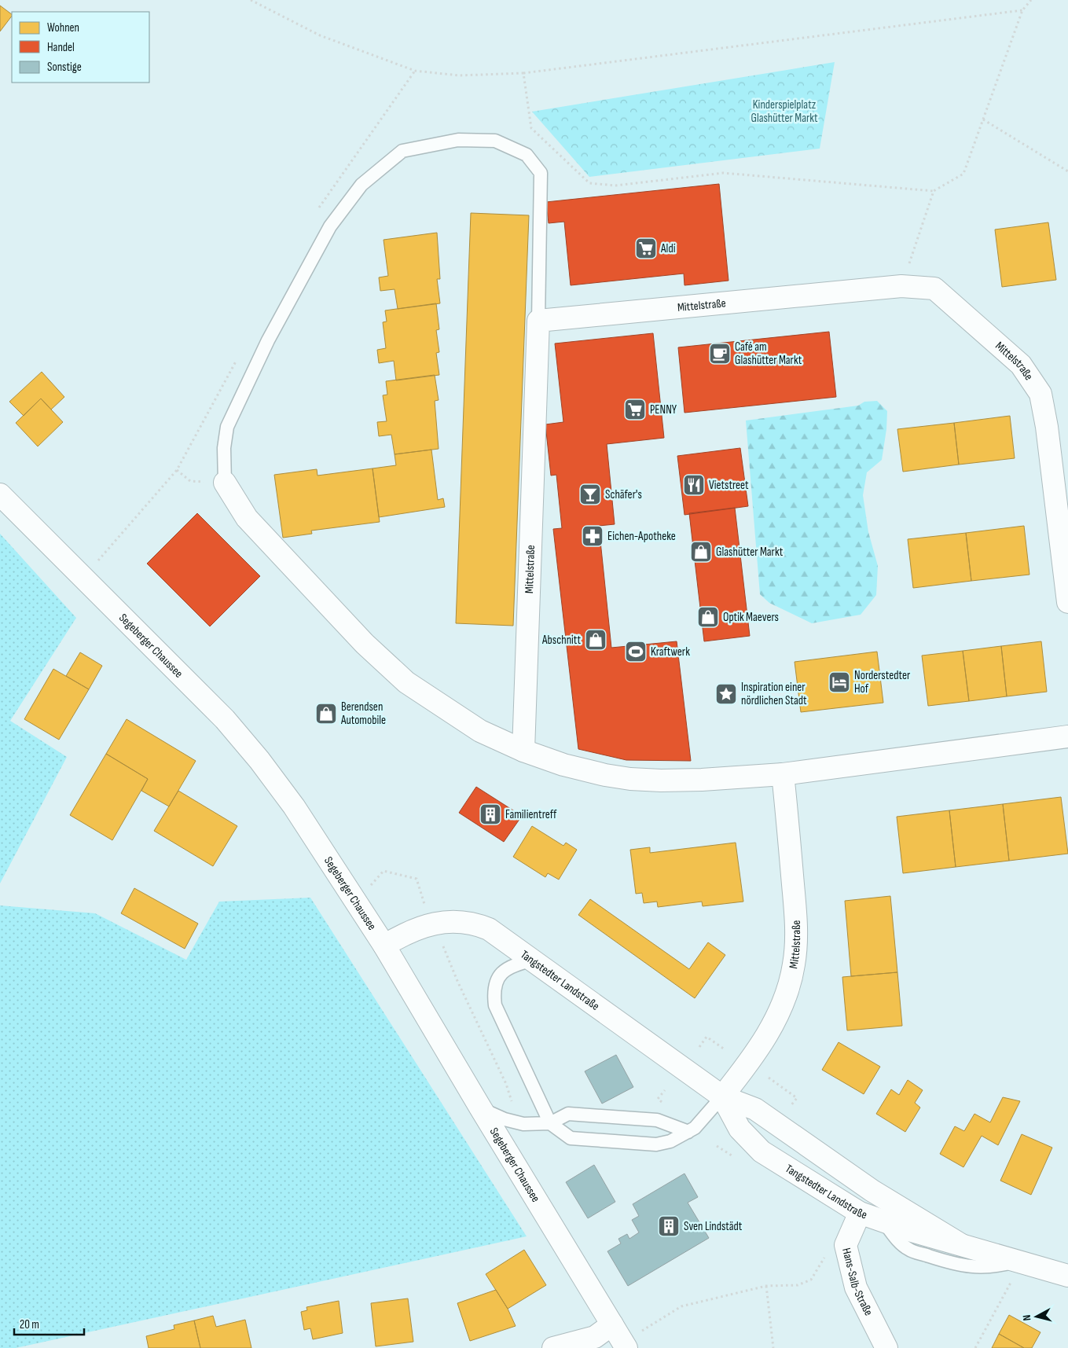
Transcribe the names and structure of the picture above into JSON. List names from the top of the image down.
{
  "streets": {
    "street": [
      "Mittelstraße",
      "Segeberger Chaussee",
      "Tangstedter Landstraße",
      "Hans-Salb-Straße"
    ]
  },
  "crossings": [
    ["Mittelstraße", "Tangstedter Landstraße"],
    ["Segeberger Chaussee", "Tangstedter Landstraße"],
    ["Tangstedter Landstraße", "Hans-Salb-Straße"]
  ],
  "parks": ["Kinderspielplatz Glashütter Markt"],
  "places": {
    "supermarket": ["Aldi", "PENNY"],
    "cafe": ["Café am Glashütter Markt"],
    "restaurant": ["Vietstreet"],
    "bar": ["Schäfer's"],
    "pharmacy": ["Eichen-Apotheke"],
    "shop": [
      "Glashütter Markt",
      "Optik Maevers",
      "Abschnitt",
      "Berendsen Automobile"
    ],
    "sports": ["Kraftwerk"],
    "hotel": ["Norderstedter Hof"],
    "place": ["Inspiration einer nördlichen Stadt"],
    "building": ["Familientreff", "Sven Lindstädt"]
  },
  "legend": ["Wohnen", "Handel", "Sonstige"],
  "scale_bar": "20 m",
  "north": "left"
}
